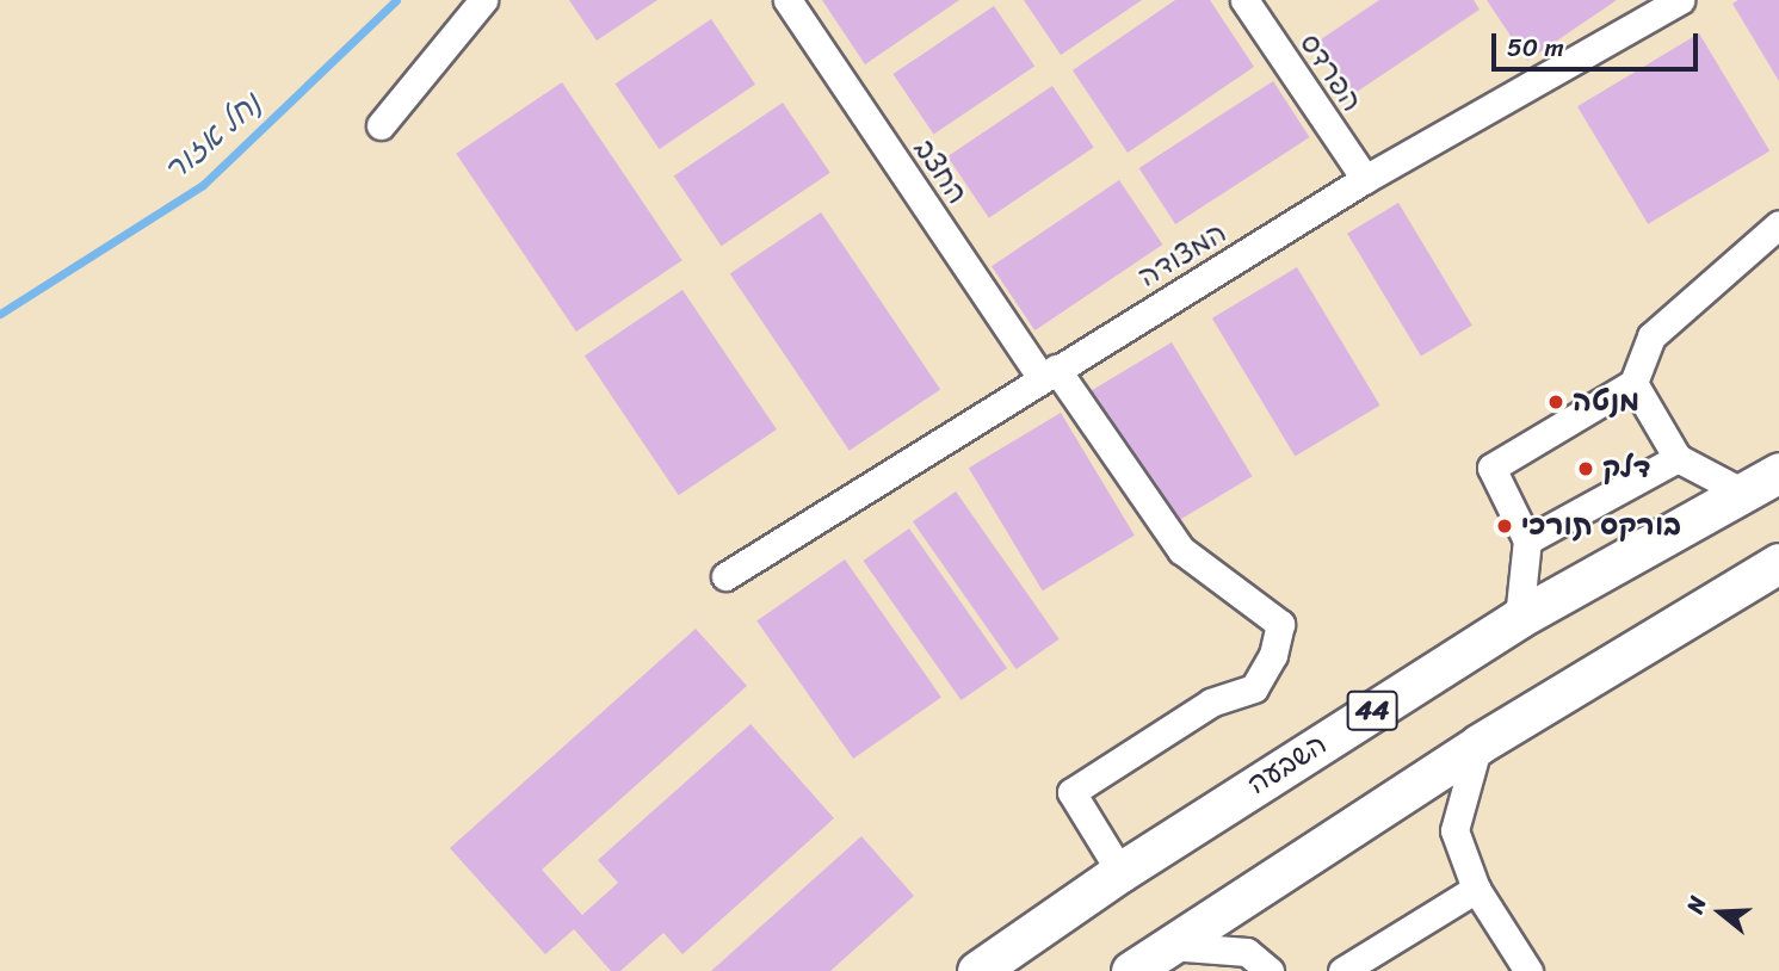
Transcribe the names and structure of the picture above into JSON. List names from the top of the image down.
{
  "streets": {
    "highway": ["44", "השבעה"],
    "street": ["הפרדס", "החצב", "המצודה"]
  },
  "crossings": [
    ["הפרדס", "המצודה"],
    ["החצב", "המצודה"],
    ["החצב", "השבעה"]
  ],
  "water": ["נחל אזור"],
  "places": ["מנטה", "דלק", "בורקס תורכי"],
  "scale_bar": "50 m",
  "north": "left"
}
